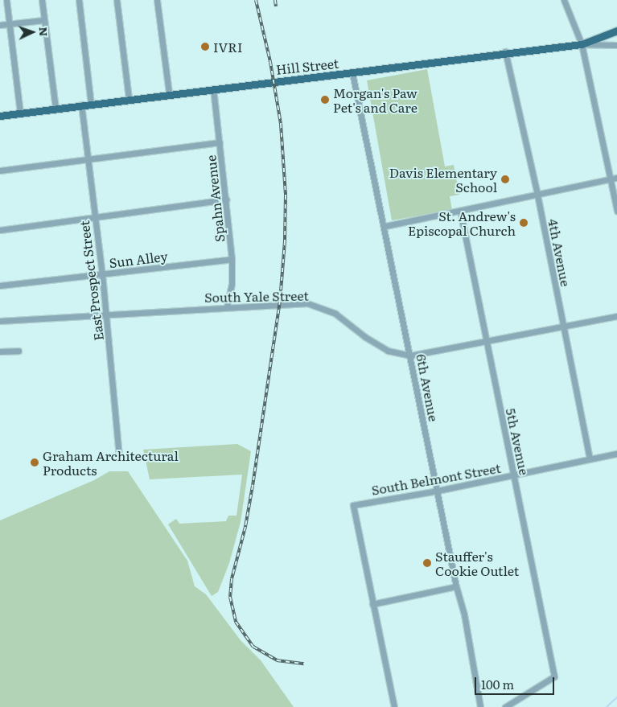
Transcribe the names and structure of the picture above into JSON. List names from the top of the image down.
{
  "streets": {
    "main road": ["Hill Street"],
    "street": [
      "Spahn Avenue",
      "4th Avenue",
      "Sun Alley",
      "East Prospect Street",
      "South Yale Street",
      "6th Avenue",
      "5th Avenue",
      "South Belmont Street"
    ]
  },
  "crossings": [
    ["Hill Street", "Spahn Avenue"],
    ["Hill Street", "4th Avenue"],
    ["Hill Street", "East Prospect Street"],
    ["Hill Street", "6th Avenue"],
    ["Spahn Avenue", "Sun Alley"],
    ["Spahn Avenue", "South Yale Street"],
    ["4th Avenue", "South Yale Street"],
    ["4th Avenue", "South Belmont Street"],
    ["Sun Alley", "East Prospect Street"],
    ["East Prospect Street", "South Yale Street"],
    ["South Yale Street", "6th Avenue"],
    ["South Yale Street", "5th Avenue"],
    ["6th Avenue", "South Belmont Street"],
    ["5th Avenue", "South Belmont Street"]
  ],
  "places": [
    "IVRI",
    "Morgan's Paw Pet's and Care",
    "Davis Elementary School",
    "St. Andrew's Episcopal Church",
    "Graham Architectural Products",
    "Stauffer's Cookie Outlet"
  ],
  "scale_bar": "100 m",
  "north": "right"
}
